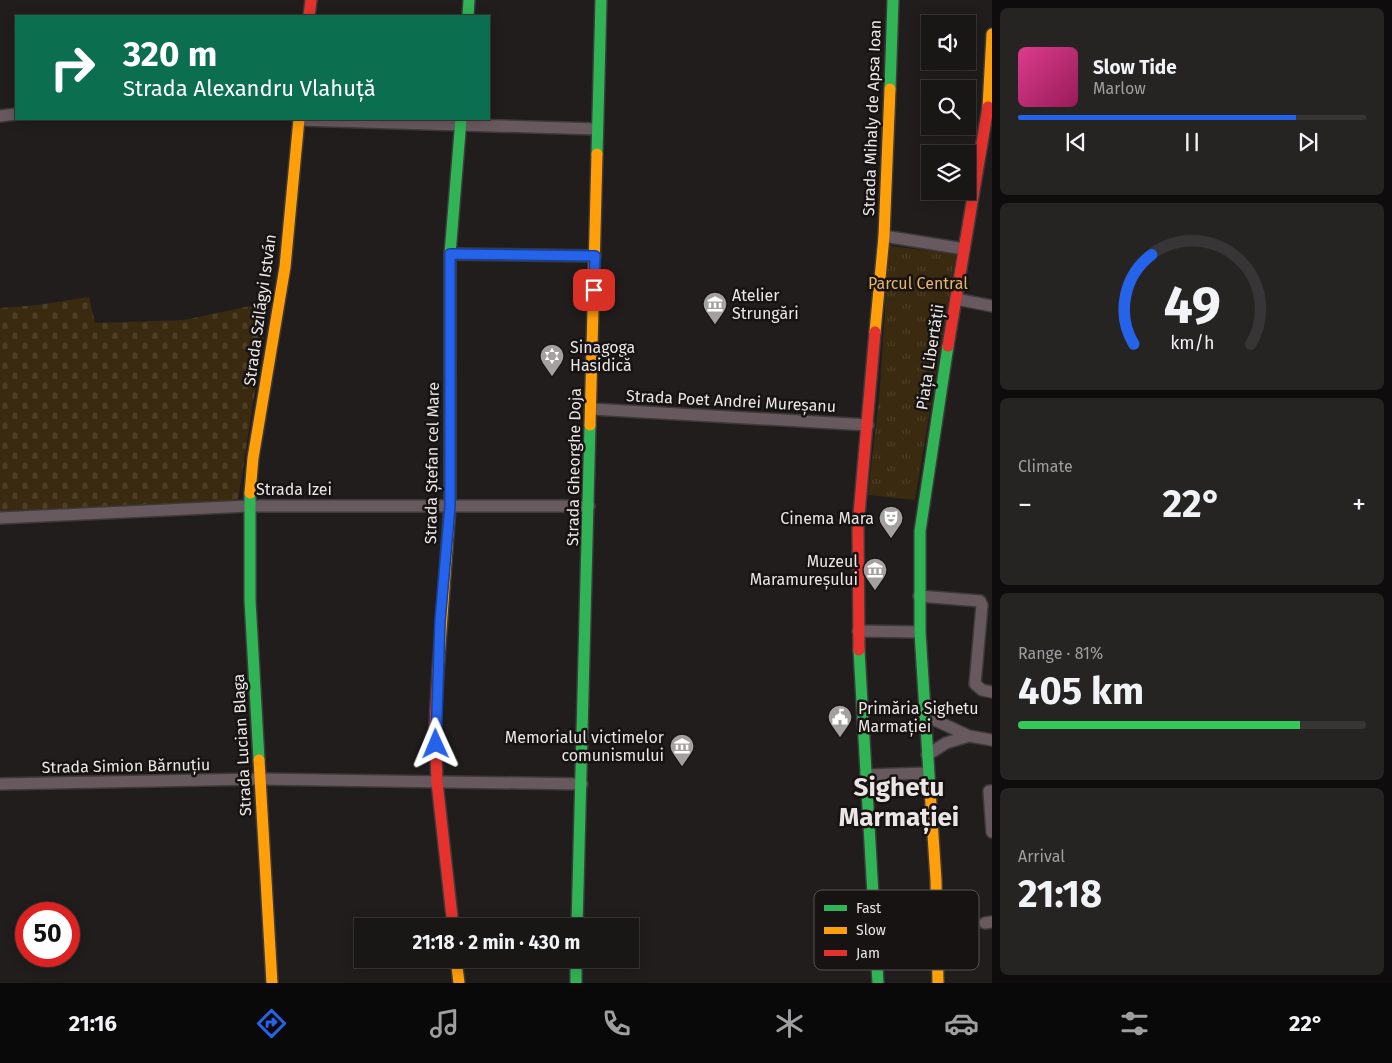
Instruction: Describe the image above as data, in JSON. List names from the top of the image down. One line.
{"streets":{"main road":["Strada Mihaly de Apsa Ioan","Strada Szilágyi István","Piața Libertății","Strada Ștefan cel Mare","Strada Gheorghe Doja","Strada Lucian Blaga"],"street":["Strada Poet Andrei Mureșanu","Strada Izei","Strada Simion Bărnuțiu"]},"crossings":[["Strada Szilágyi István","Strada Izei"],["Strada Szilágyi István","Strada Lucian Blaga"],["Strada Poet Andrei Mureșanu","Strada Gheorghe Doja"],["Strada Ștefan cel Mare","Strada Izei"],["Strada Ștefan cel Mare","Strada Simion Bărnuțiu"],["Strada Gheorghe Doja","Strada Izei"],["Strada Gheorghe Doja","Strada Simion Bărnuțiu"],["Strada Izei","Strada Lucian Blaga"],["Strada Lucian Blaga","Strada Simion Bărnuțiu"]],"districts":["Sighetu Marmației"],"parks":["Parcul Central"],"places":{"museum":["Atelier Strungări","Muzeul Maramureșului","Memorialul victimelor comunismului"],"synagogue":["Sinagoga Hasidică"],"theatre":["Cinema Mara"],"public building":["Primăria Sighetu Marmației"]},"legend":["Fast","Slow","Jam"],"page":{"turn":["320 m","Strada Alexandru Vlahuță"],"song":["Slow Tide","Marlow"],"tile":["Climate",["Range · 81%","405 km"],["Arrival","21:18"]],"heat":["−","22°","+"],"limit":"50","trip":"21:18 · 2 min · 430 m","tabs":["21:16","22°"],"gauge":["49","km/h"]}}
